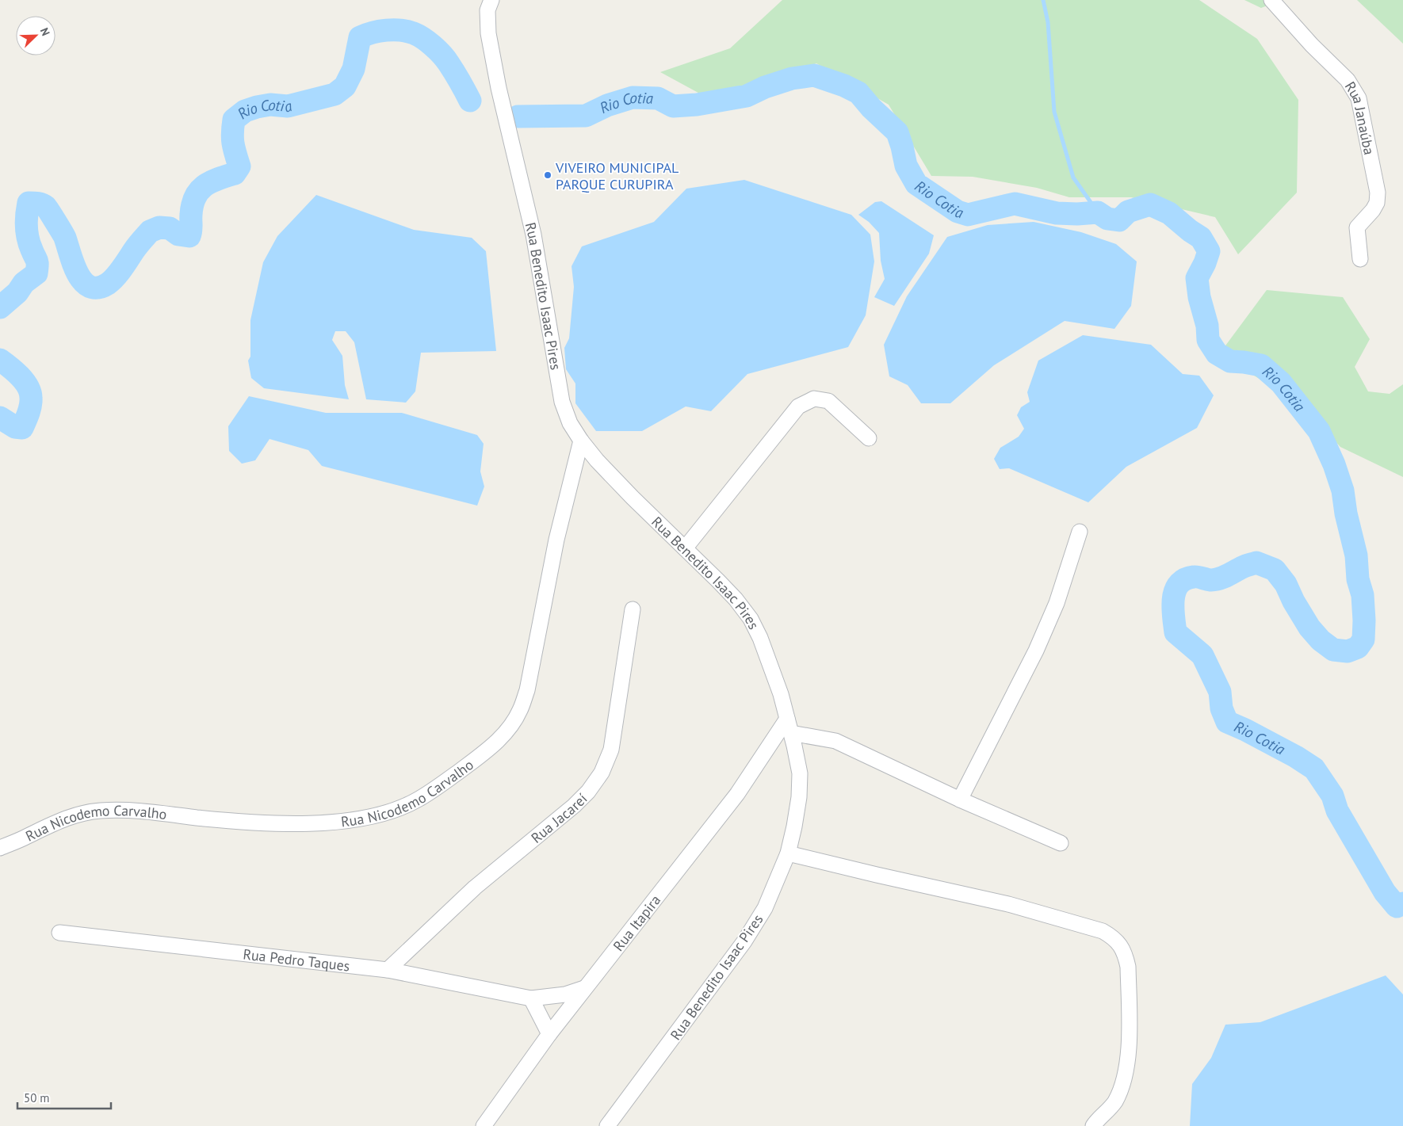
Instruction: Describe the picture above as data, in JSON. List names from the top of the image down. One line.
{"streets":{"street":["Rua Janaúba","Rua Benedito Isaac Pires","Rua Nicodemo Carvalho","Rua Jacareí","Rua Itapira","Rua Pedro Taques"]},"crossings":[["Rua Benedito Isaac Pires","Rua Nicodemo Carvalho"],["Rua Benedito Isaac Pires","Rua Itapira"],["Rua Jacareí","Rua Pedro Taques"],["Rua Itapira","Rua Pedro Taques"]],"water":["Rio Cotia"],"places":["VIVEIRO MUNICIPAL PARQUE CURUPIRA"],"scale_bar":"50 m","north":"top right"}
